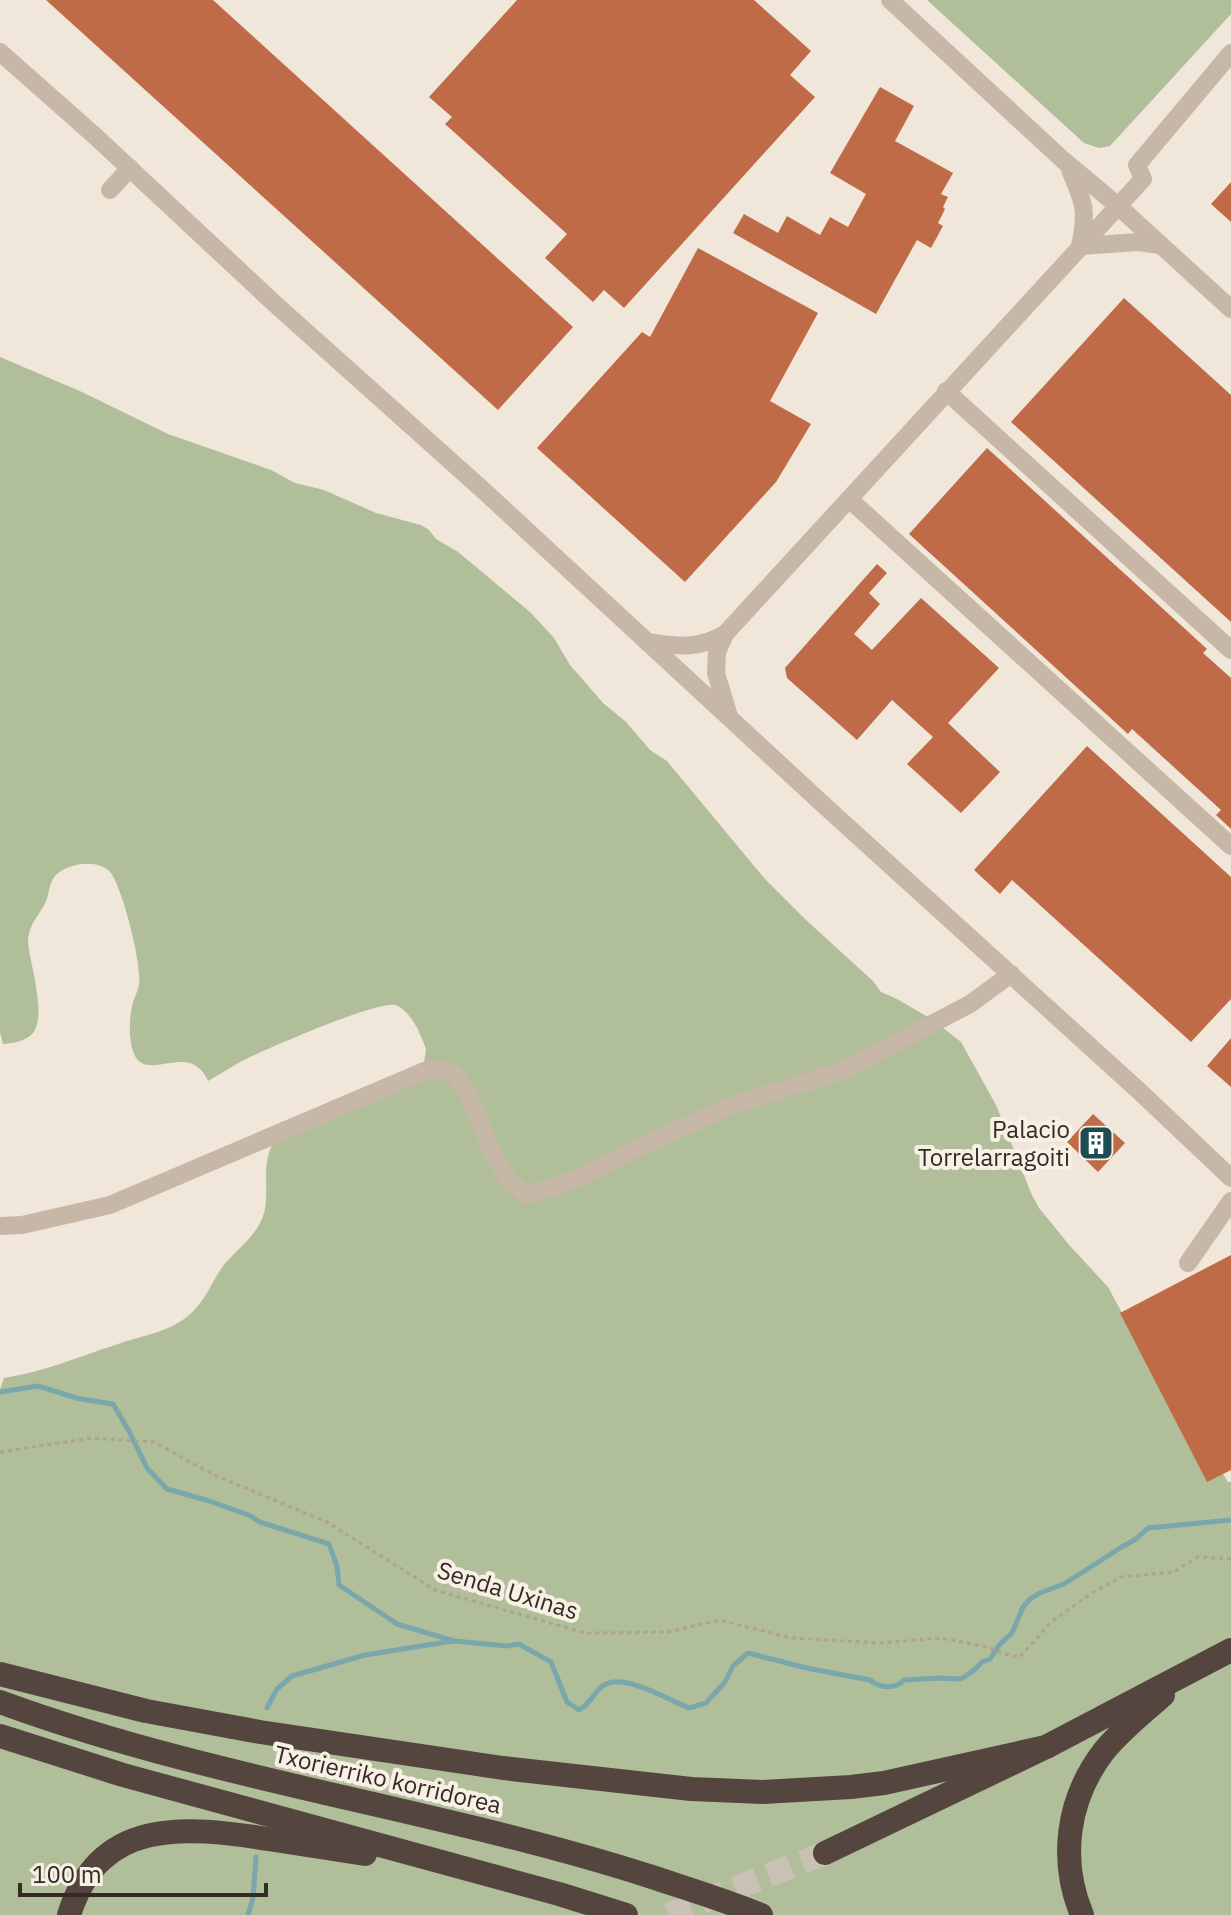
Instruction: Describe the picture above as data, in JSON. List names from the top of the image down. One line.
{"streets":{"highway":["Txorierriko korridorea"],"path":["Senda Uxinas"]},"places":{"building":["Palacio Torrelarragoiti"]},"scale_bar":"100 m"}
